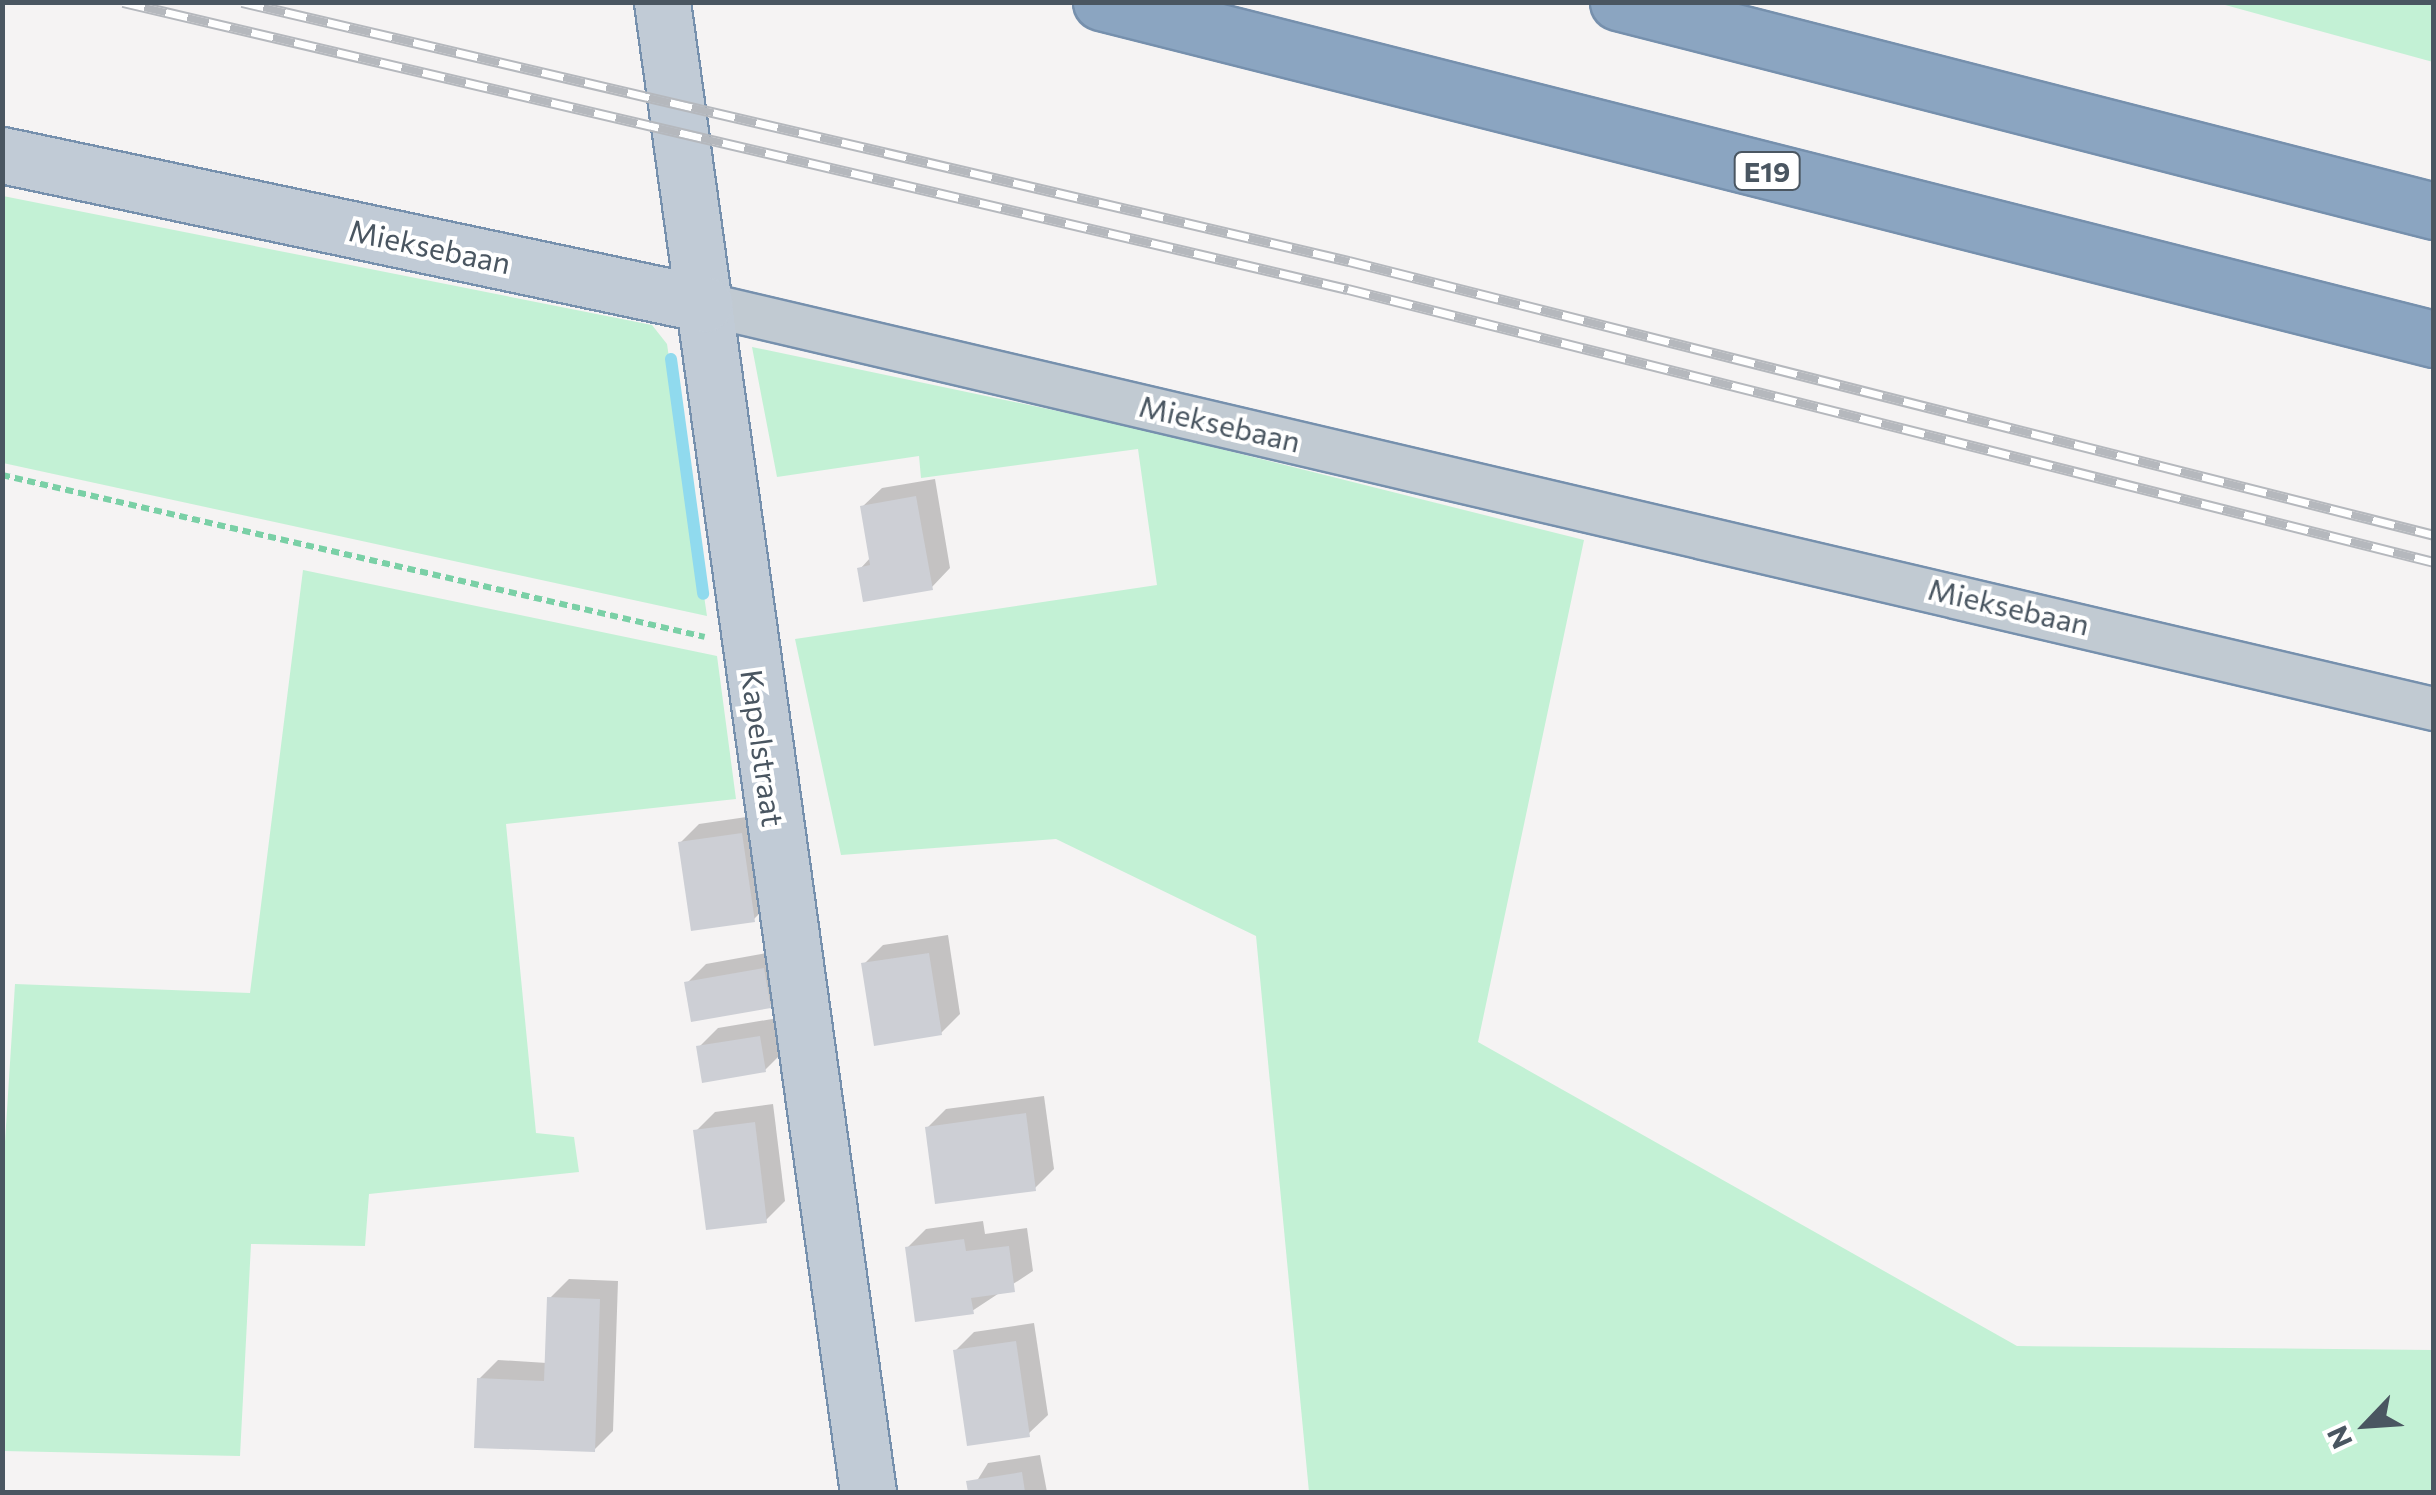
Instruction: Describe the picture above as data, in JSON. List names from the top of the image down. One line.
{"streets":{"highway":["E19"],"street":["Mieksebaan","Kapelstraat"]},"crossings":[["Mieksebaan","Kapelstraat"]],"north":"bottom left"}
